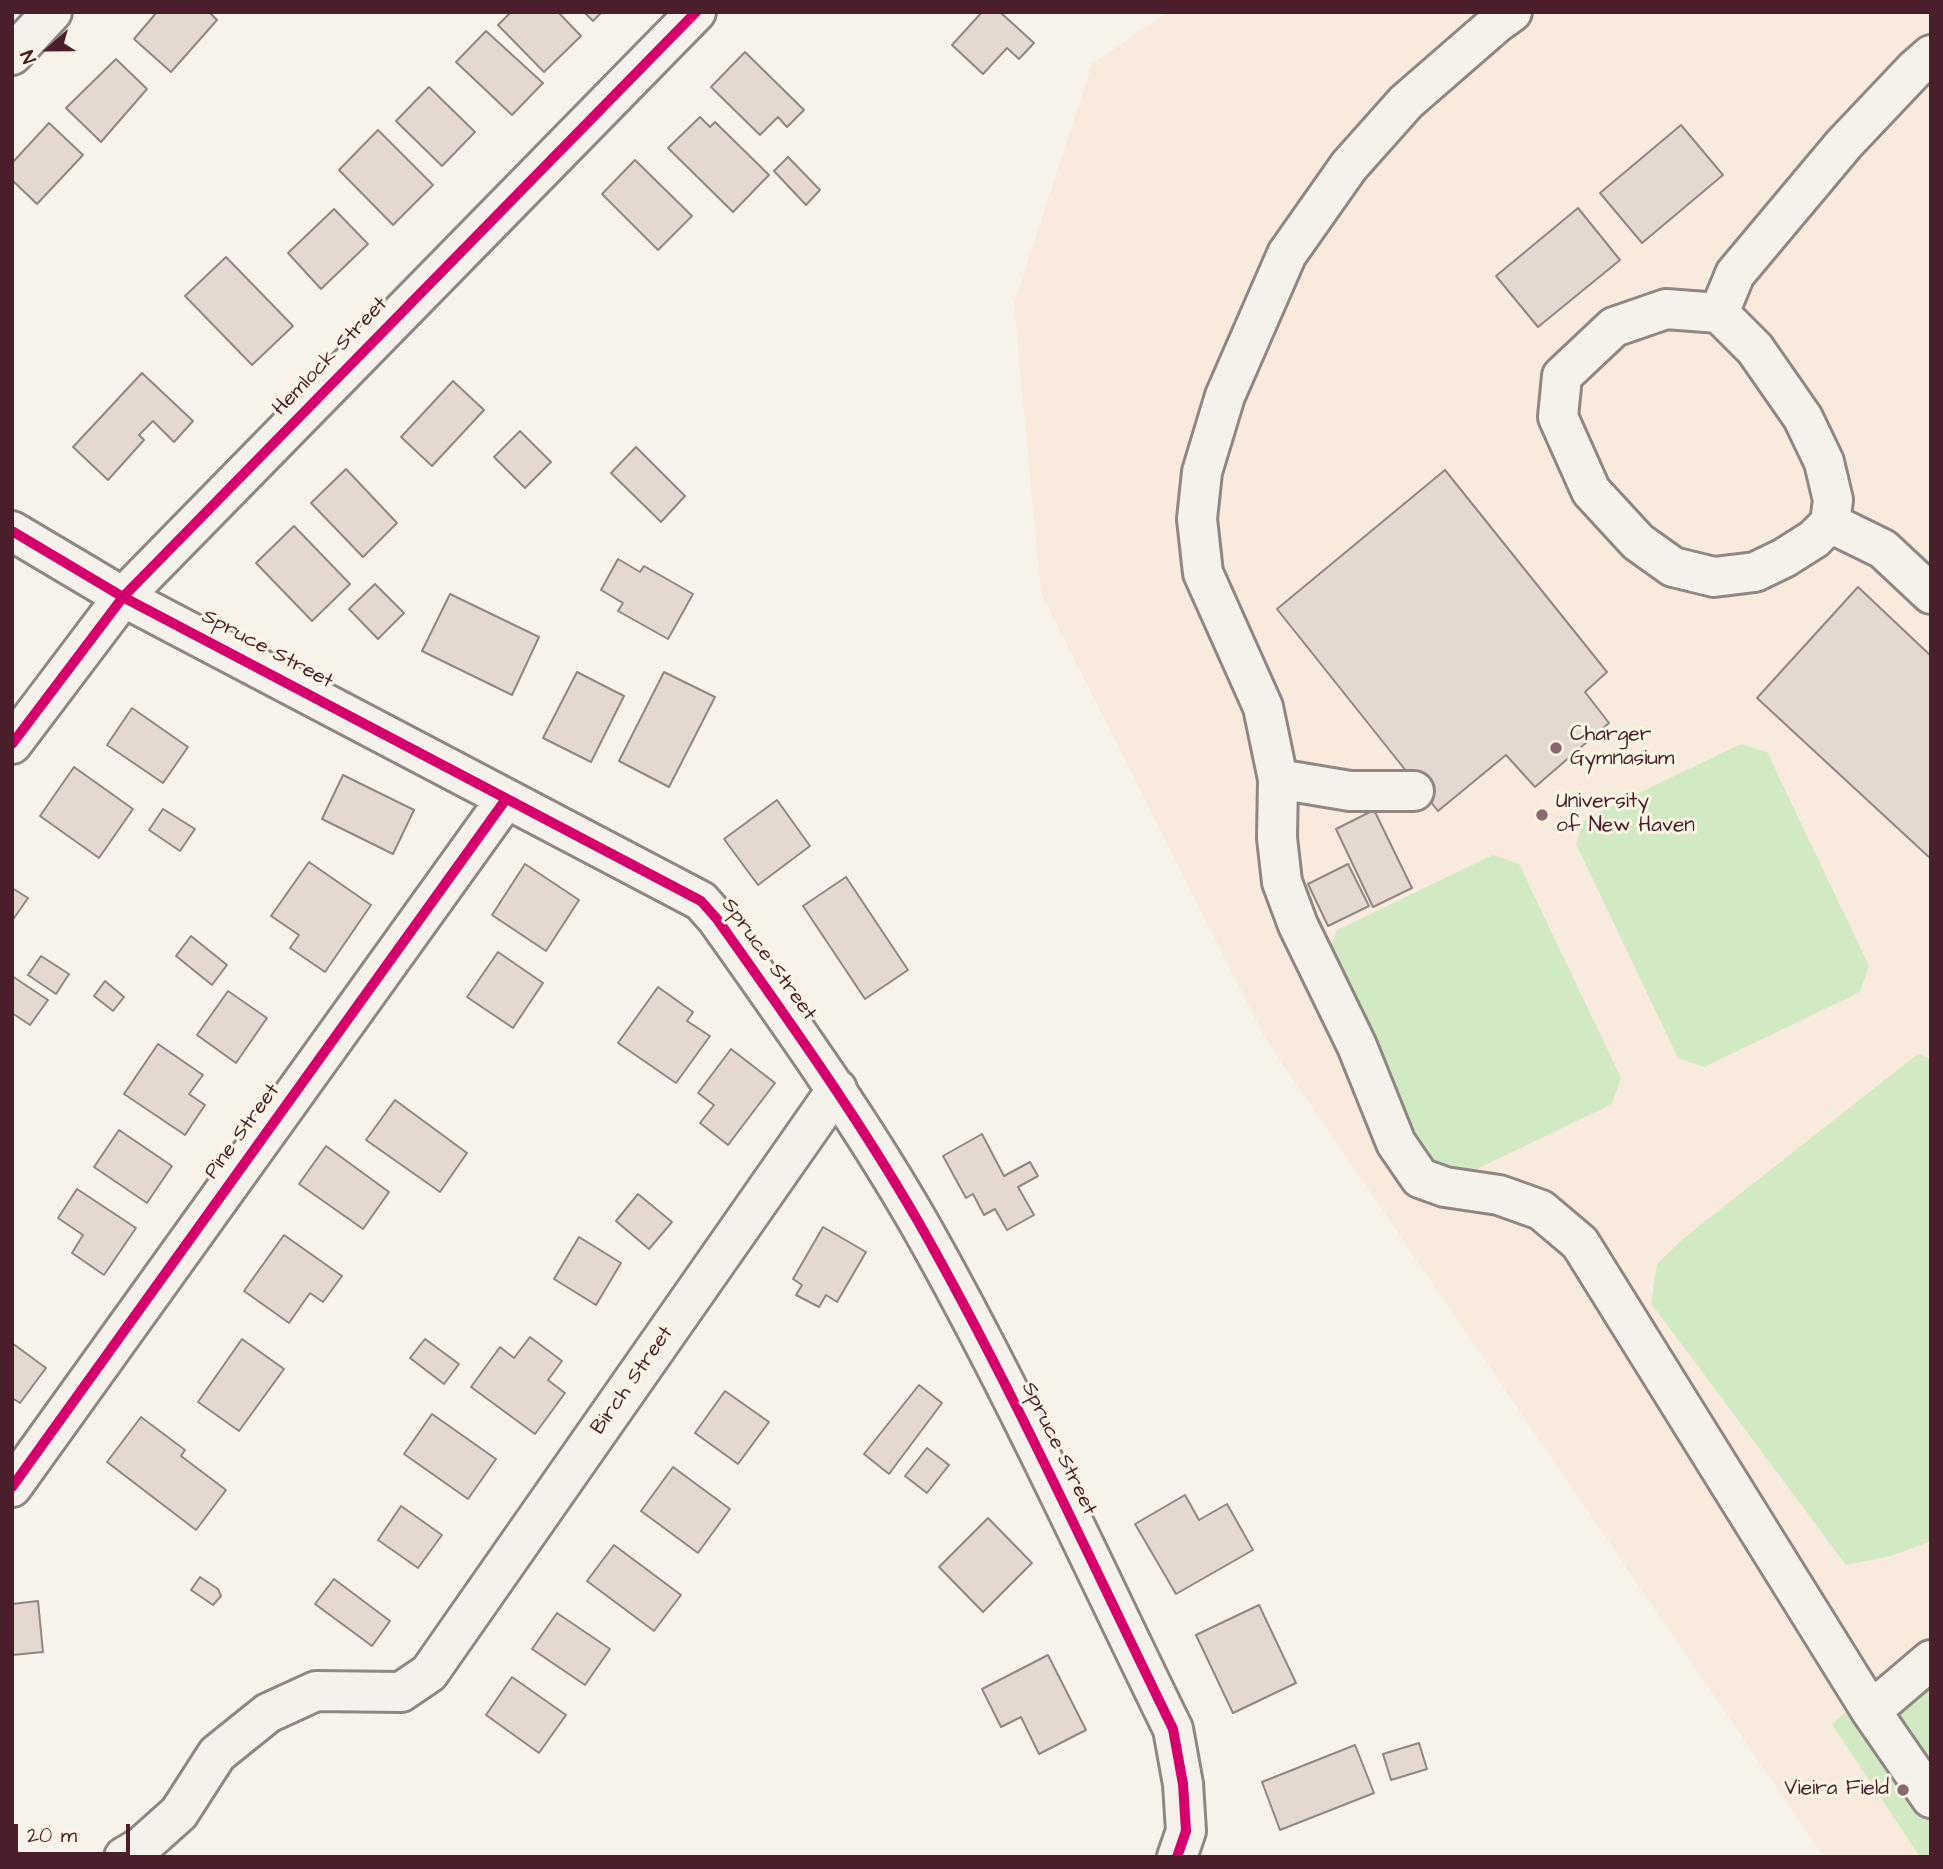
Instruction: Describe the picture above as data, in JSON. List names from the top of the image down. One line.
{"streets":{"street":["Hemlock Street","Spruce Street","Pine Street","Birch Street"]},"crossings":[["Hemlock Street","Spruce Street"],["Spruce Street","Pine Street"],["Spruce Street","Birch Street"]],"places":["Charger Gymnasium","University of New Haven","Vieira Field"],"scale_bar":"20 m","north":"left"}
